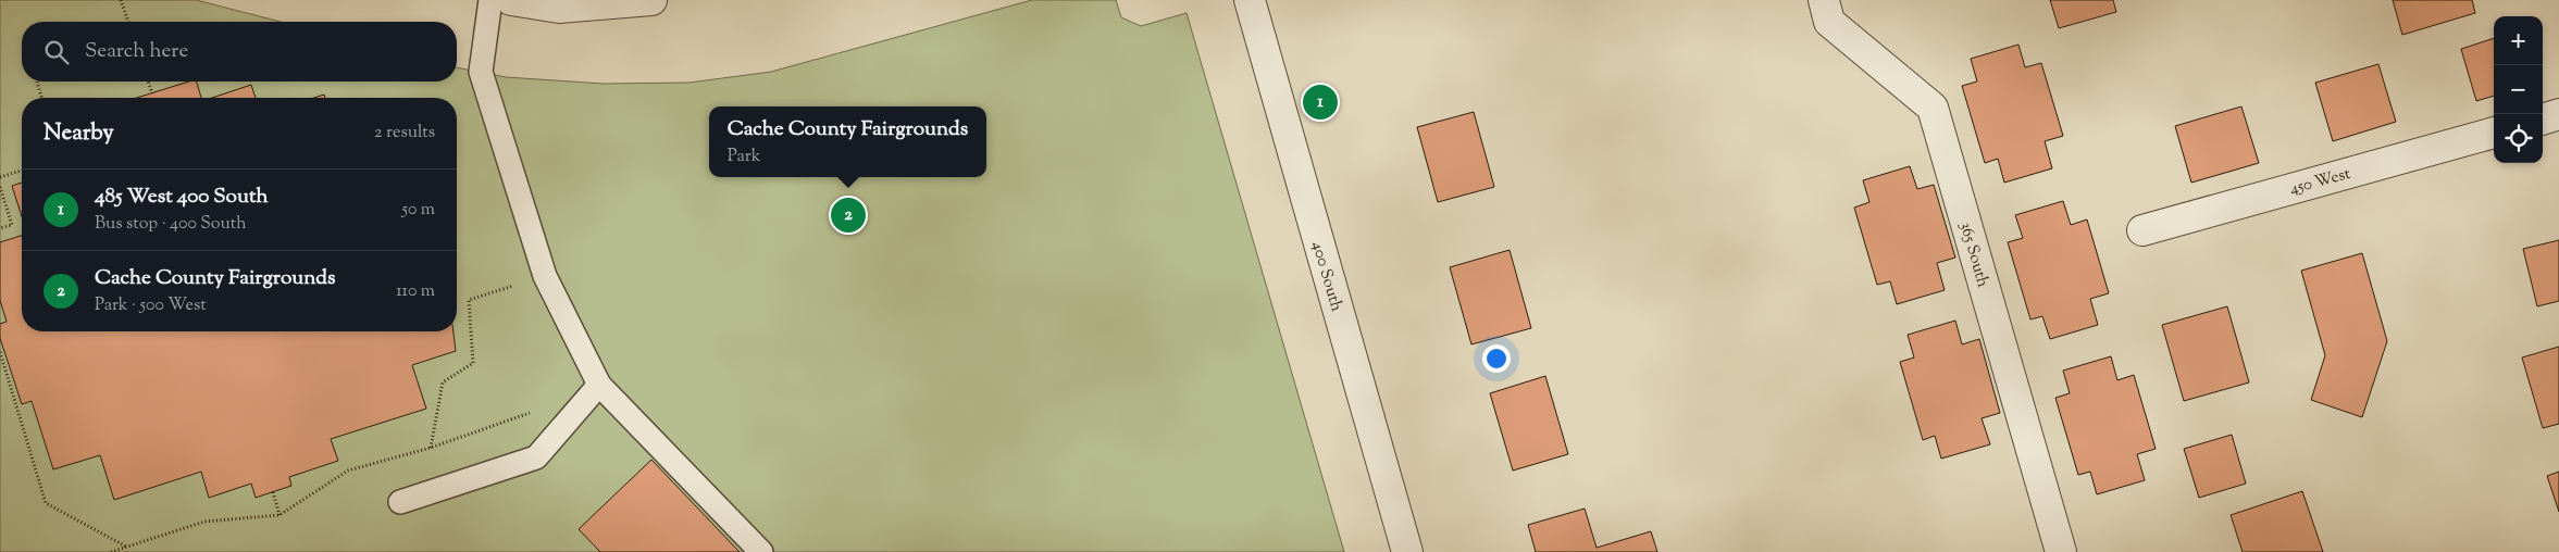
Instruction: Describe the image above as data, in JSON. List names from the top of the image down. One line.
{"streets":{"street":["450 West","365 South","400 South"]},"page":{"map_buttons":["+","−"],"search":"Search here","pins":["1","2"],"heading":["Nearby","2 results"],"popup":["Cache County Fairgrounds","Park"],"list":[{"mark":"1","name":"485 West 400 South","note":"Bus stop · 400 South","value":"50 m"},{"mark":"2","name":"Cache County Fairgrounds","note":"Park · 500 West","value":"110 m"}]}}
